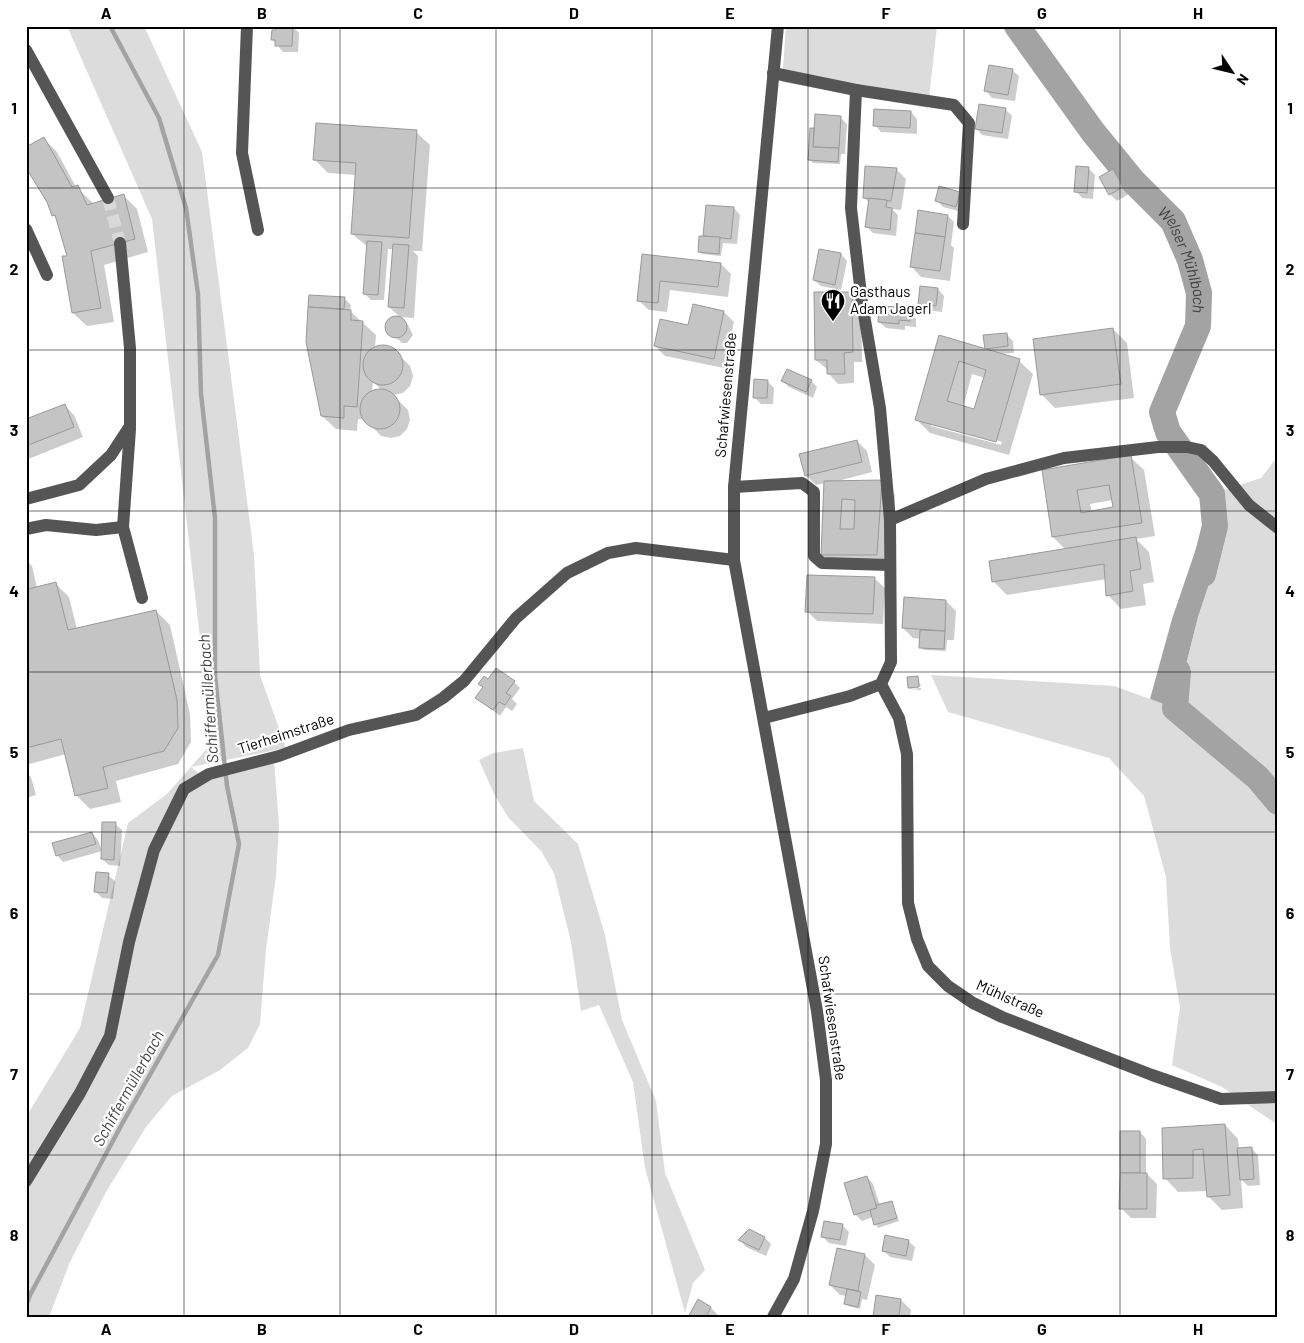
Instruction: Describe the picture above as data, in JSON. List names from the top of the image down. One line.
{"streets":{"street":["Schafwiesenstraße","Tierheimstraße","Mühlstraße"]},"crossings":[["Schafwiesenstraße","Tierheimstraße"]],"water":["Welser Mühlbach","Schiffermüllerbach"],"places":{"restaurant":["Gasthaus Adam Jagerl"]},"north":"bottom right","grid":{"columns":["A","B","C","D","E","F","G","H"],"rows":["1","2","3","4","5","6","7","8"]}}
